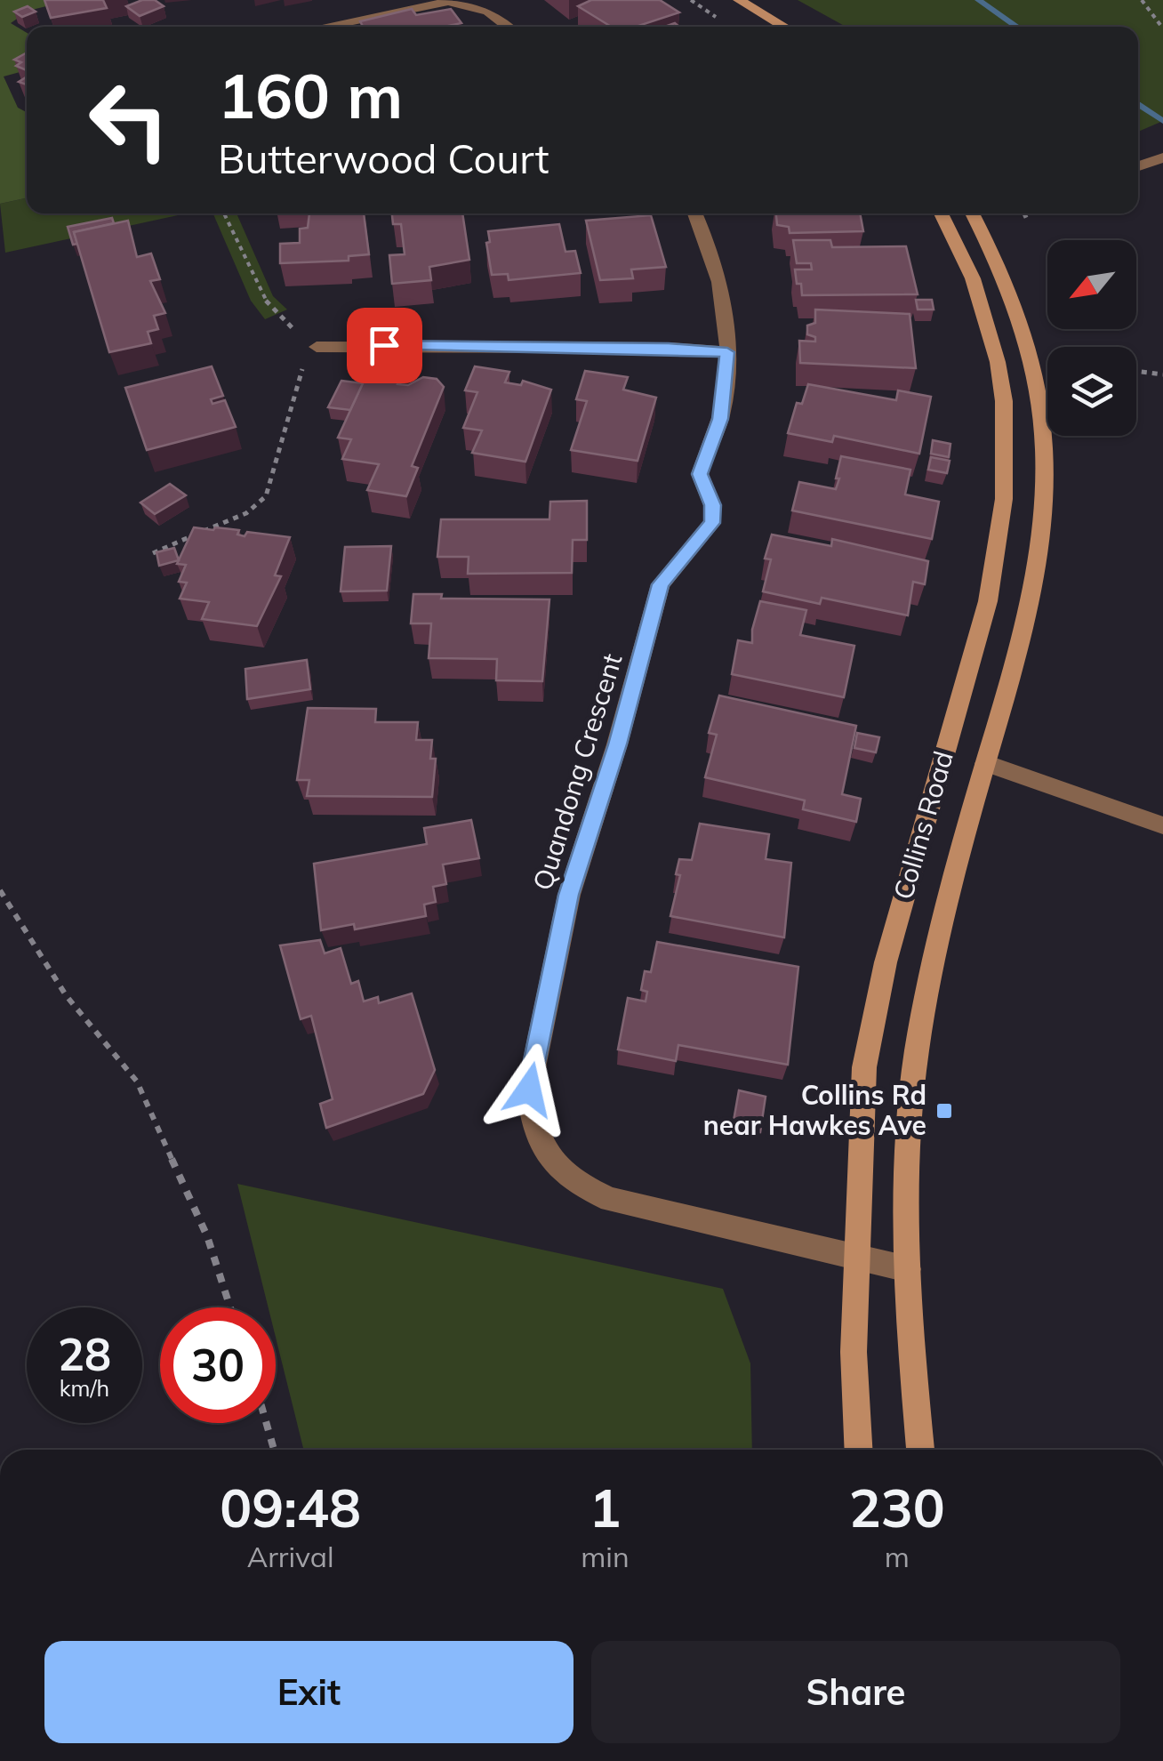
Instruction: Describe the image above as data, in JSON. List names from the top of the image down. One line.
{"streets":{"main road":["Collins Road"],"street":["Quandong Crescent"]},"crossings":[["Quandong Crescent","Collins Road"]],"places":{"transit":["Collins Rd near Hawkes Ave"]},"north":"bottom left","page":{"turn":["160 m","Butterwood Court"],"speed":"28 km/h","limit":"30","eta":["09:48","Arrival","1","min","230","m"],"buttons":["Exit","Share"]}}
